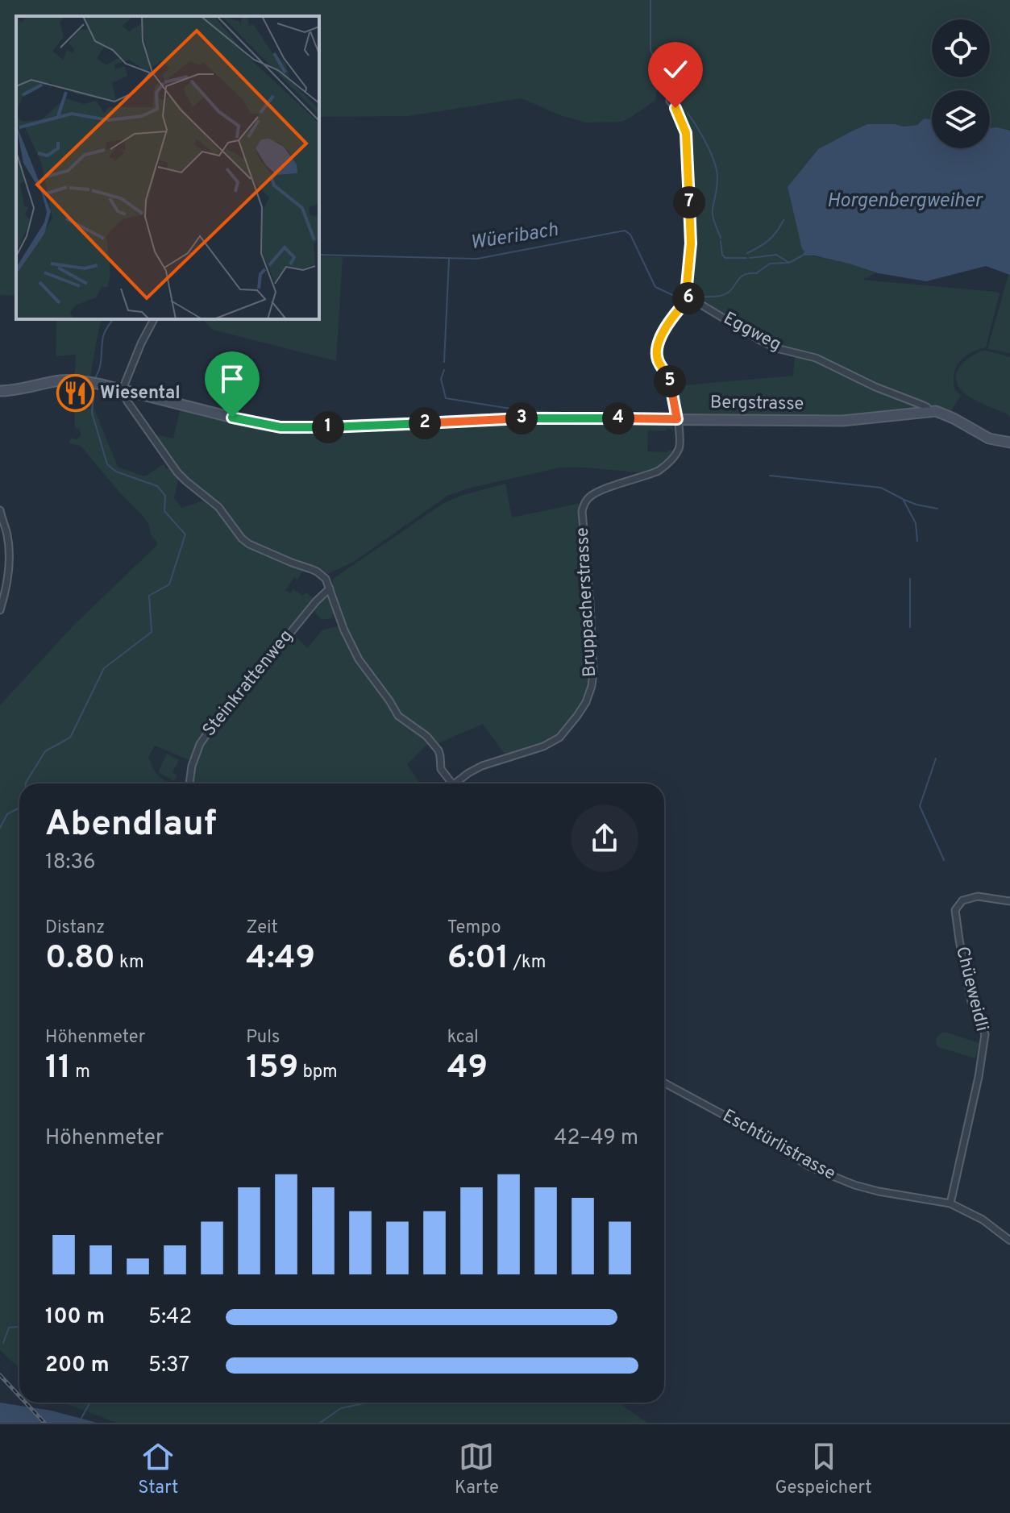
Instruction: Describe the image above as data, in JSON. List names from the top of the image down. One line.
{"streets":{"street":["Eggweg","Bergstrasse","Bruppacherstrasse","Steinkrattenweg","Chüeweidli","Eschtürlistrasse"]},"crossings":[["Eggweg","Bergstrasse"],["Eggweg","Bruppacherstrasse"],["Bergstrasse","Bruppacherstrasse"],["Chüeweidli","Eschtürlistrasse"]],"water":["Horgenbergweiher","Wüeribach"],"places":{"restaurant":["Wiesental"]},"page":{"pins":["7","6","5","3","4","2","1"],"heading":["Abendlauf","18:36"],"stats":[["Distanz","0.80 km"],["Zeit","4:49"],["Tempo","6:01 /km"],["Höhenmeter","11 m"],["Puls","159 bpm"],["kcal","49"]],"chart":["Höhenmeter","42–49 m"],"list":[{"name":"100 m","note":"5:42"},{"name":"200 m","note":"5:37"}],"tabs":["Start","Karte","Gespeichert"]}}
